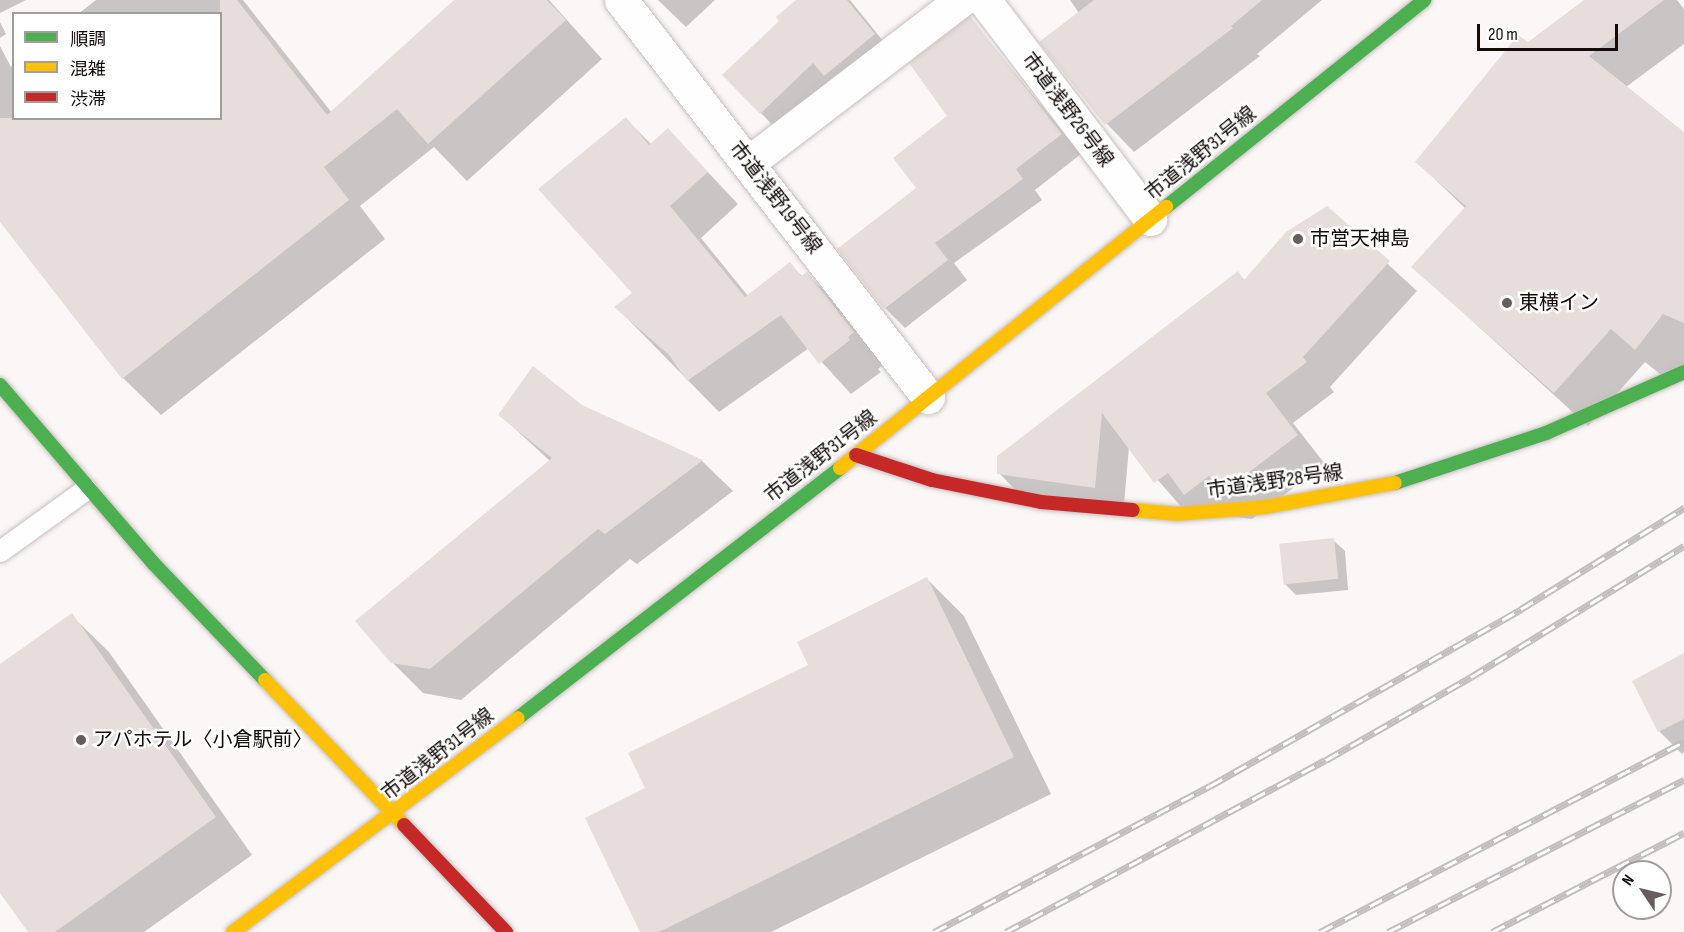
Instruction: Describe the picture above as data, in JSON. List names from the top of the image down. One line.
{"streets":{"street":["市道浅野26号線","市道浅野31号線","市道浅野19号線","市道浅野28号線"]},"crossings":[["市道浅野26号線","市道浅野31号線"],["市道浅野31号線","市道浅野19号線"],["市道浅野31号線","市道浅野28号線"]],"places":["市営天神島","東横イン","アパホテル〈小倉駅前〉"],"legend":["順調","混雑","渋滞"],"scale_bar":"20 m","north":"top left"}
